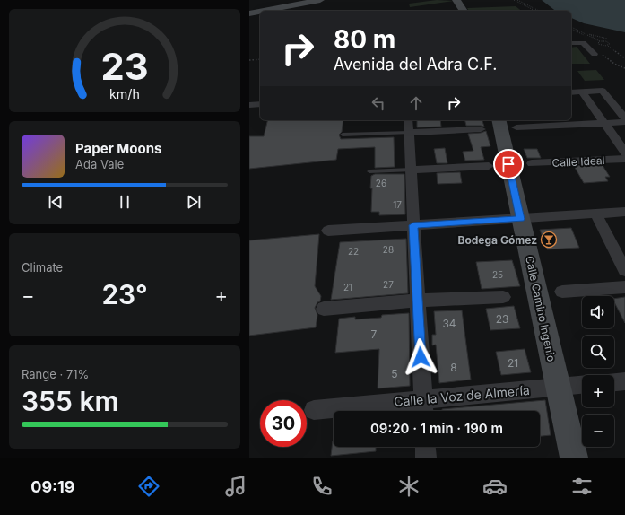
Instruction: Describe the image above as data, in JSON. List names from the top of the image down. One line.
{"streets":{"street":["Calle Ideal","Calle Camino Ingenio","Calle la Voz de Almería"]},"crossings":[["Calle Camino Ingenio","Calle la Voz de Almería"]],"places":{"bar":["Bodega Gómez"]},"house_numbers":["26","17","28","22","25","27","21","23","34","7","21","8","5"],"page":{"turn":["80 m","Avenida del Adra C.F."],"song":["Paper Moons","Ada Vale"],"tile":["Climate",["Range · 71%","355 km"]],"heat":["−","23°","+"],"map_buttons":["+","−"],"limit":"30","trip":"09:20 · 1 min · 190 m","tabs":"09:19","gauge":["23","km/h"]}}
